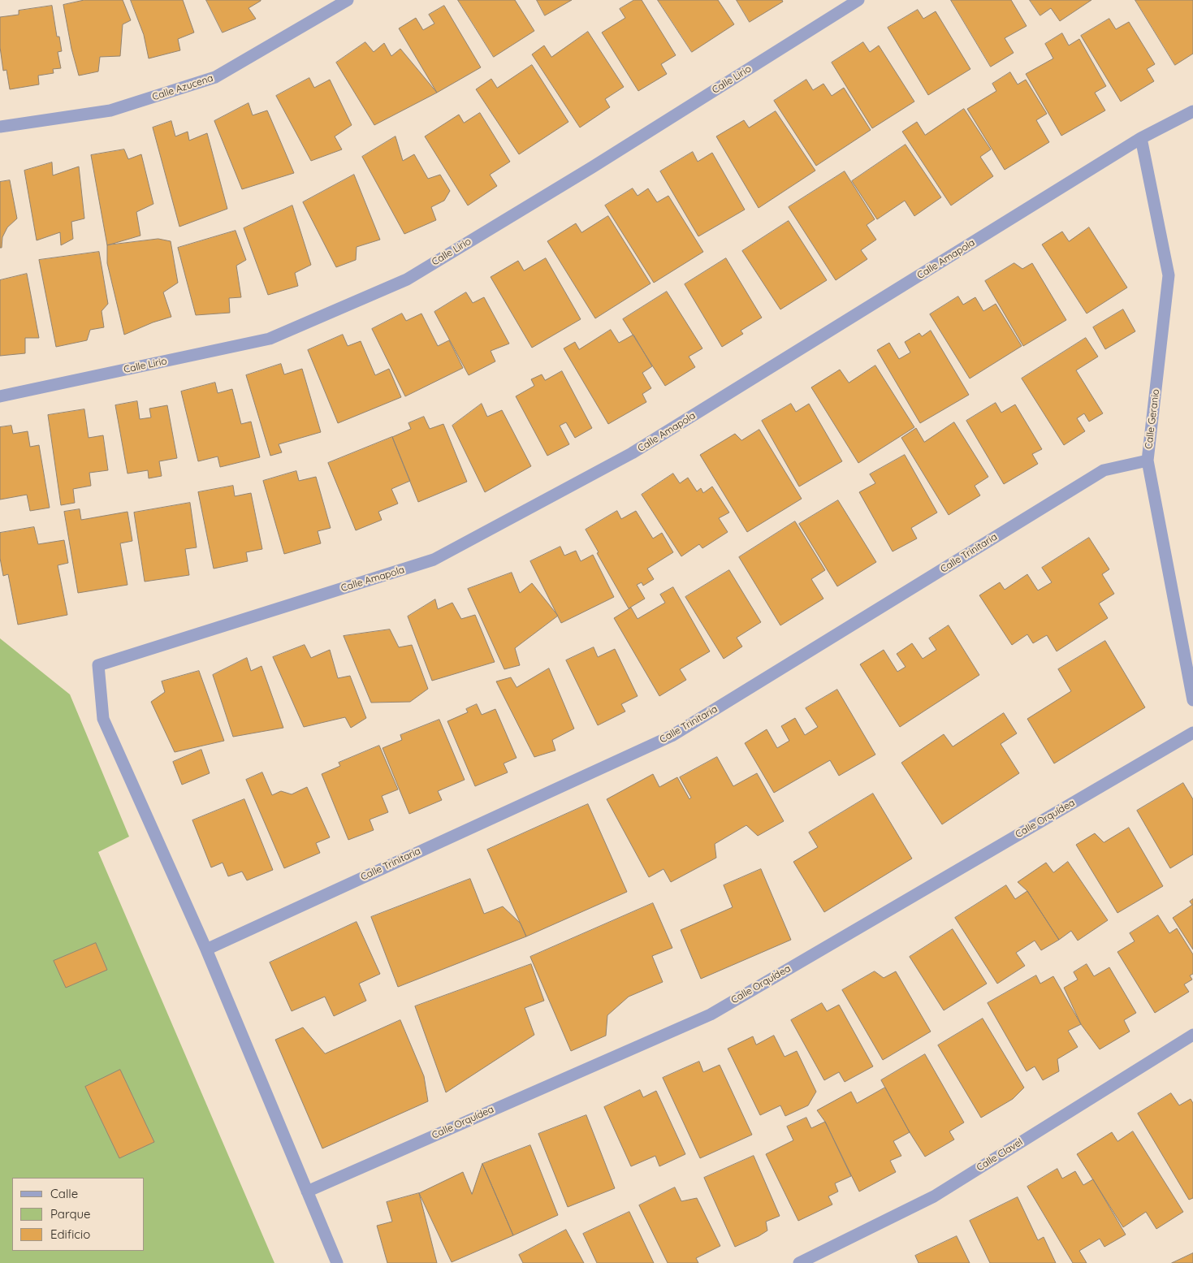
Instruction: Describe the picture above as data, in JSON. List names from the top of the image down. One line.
{"streets":{"street":["Calle Lirio","Calle Azucena","Calle Amapola","Calle Geranio","Calle Trinitaria","Calle Orquídea","Calle Clavel"]},"crossings":[["Calle Amapola","Calle Geranio"],["Calle Amapola","Calle Trinitaria"],["Calle Geranio","Calle Trinitaria"]],"legend":["Calle","Parque","Edificio"]}
